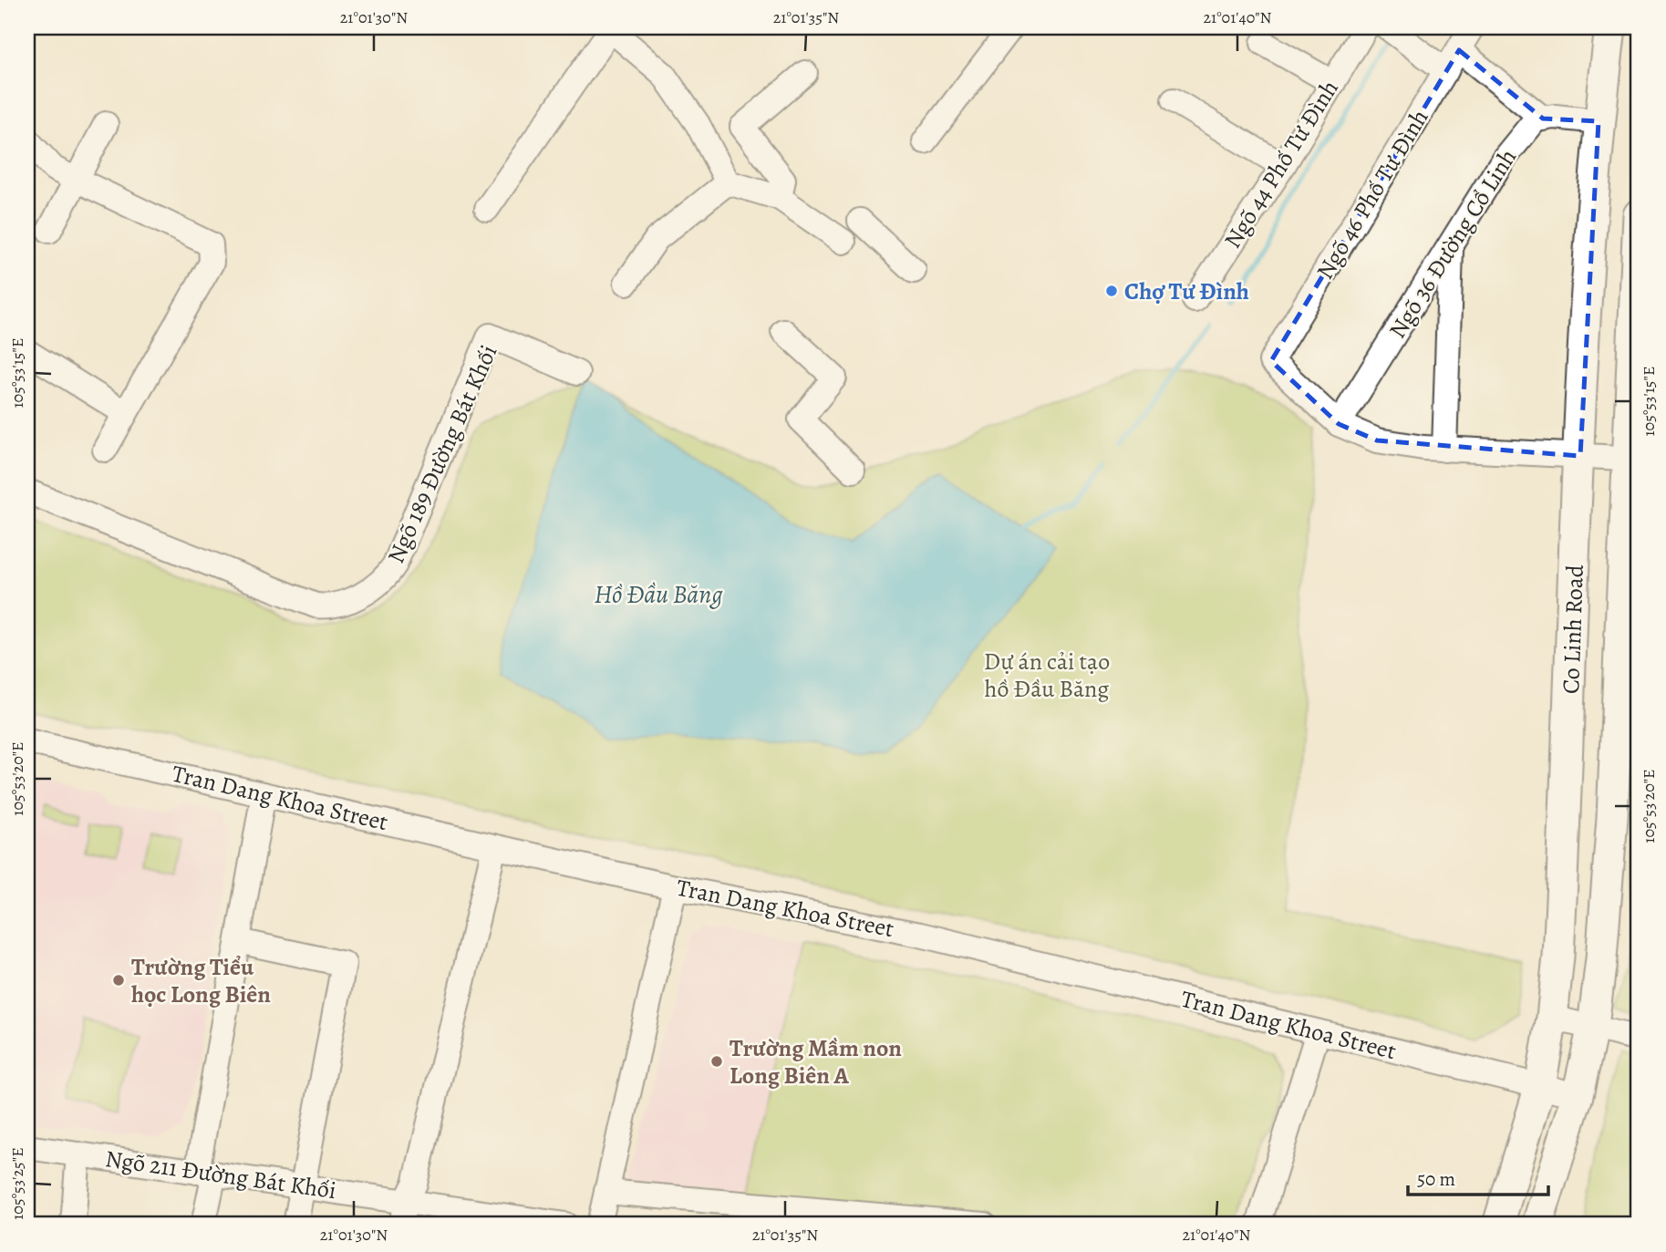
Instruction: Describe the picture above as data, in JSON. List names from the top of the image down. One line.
{"streets":{"main road":["Co Linh Road"],"street":["Ngõ 44 Phố Tư Đình","Ngõ 46 Phố Tư Đình","Ngõ 36 Đường Cổ Linh","Ngõ 189 Đường Bát Khối","Tran Dang Khoa Street","Ngõ 211 Đường Bát Khối"]},"crossings":[["Ngõ 46 Phố Tư Đình","Ngõ 36 Đường Cổ Linh"],["Co Linh Road","Tran Dang Khoa Street"]],"water":["Hồ Đầu Băng"],"parks":["Dự án cải tạo hồ Đầu Băng"],"places":["Chợ Tư Đình","Trường Tiểu học Long Biên","Trường Mầm non Long Biên A"],"scale_bar":"50 m","coordinates":["21°01'30\"N","21°01'35\"N","21°01'40\"N","105°53'15\"E","105°53'20\"E","105°53'25\"E"]}
